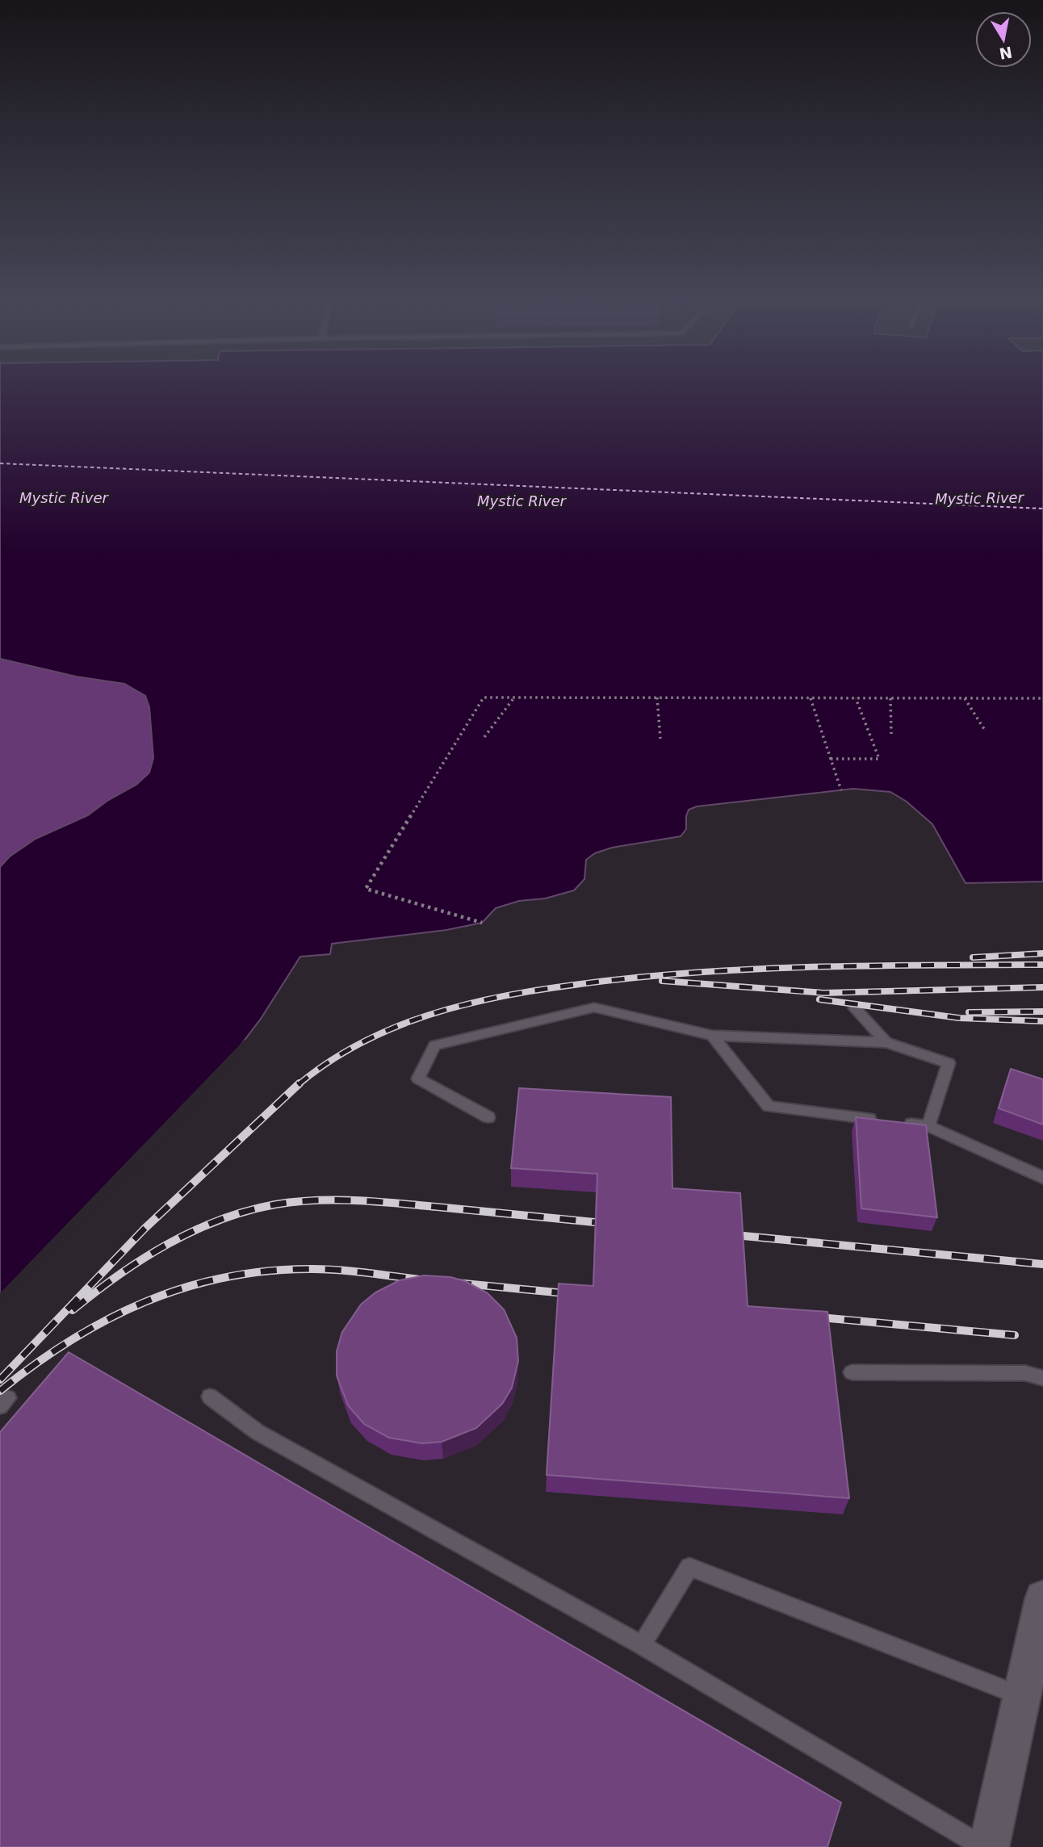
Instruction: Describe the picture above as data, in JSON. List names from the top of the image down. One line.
{"water":["Mystic River"],"north":"bottom"}
